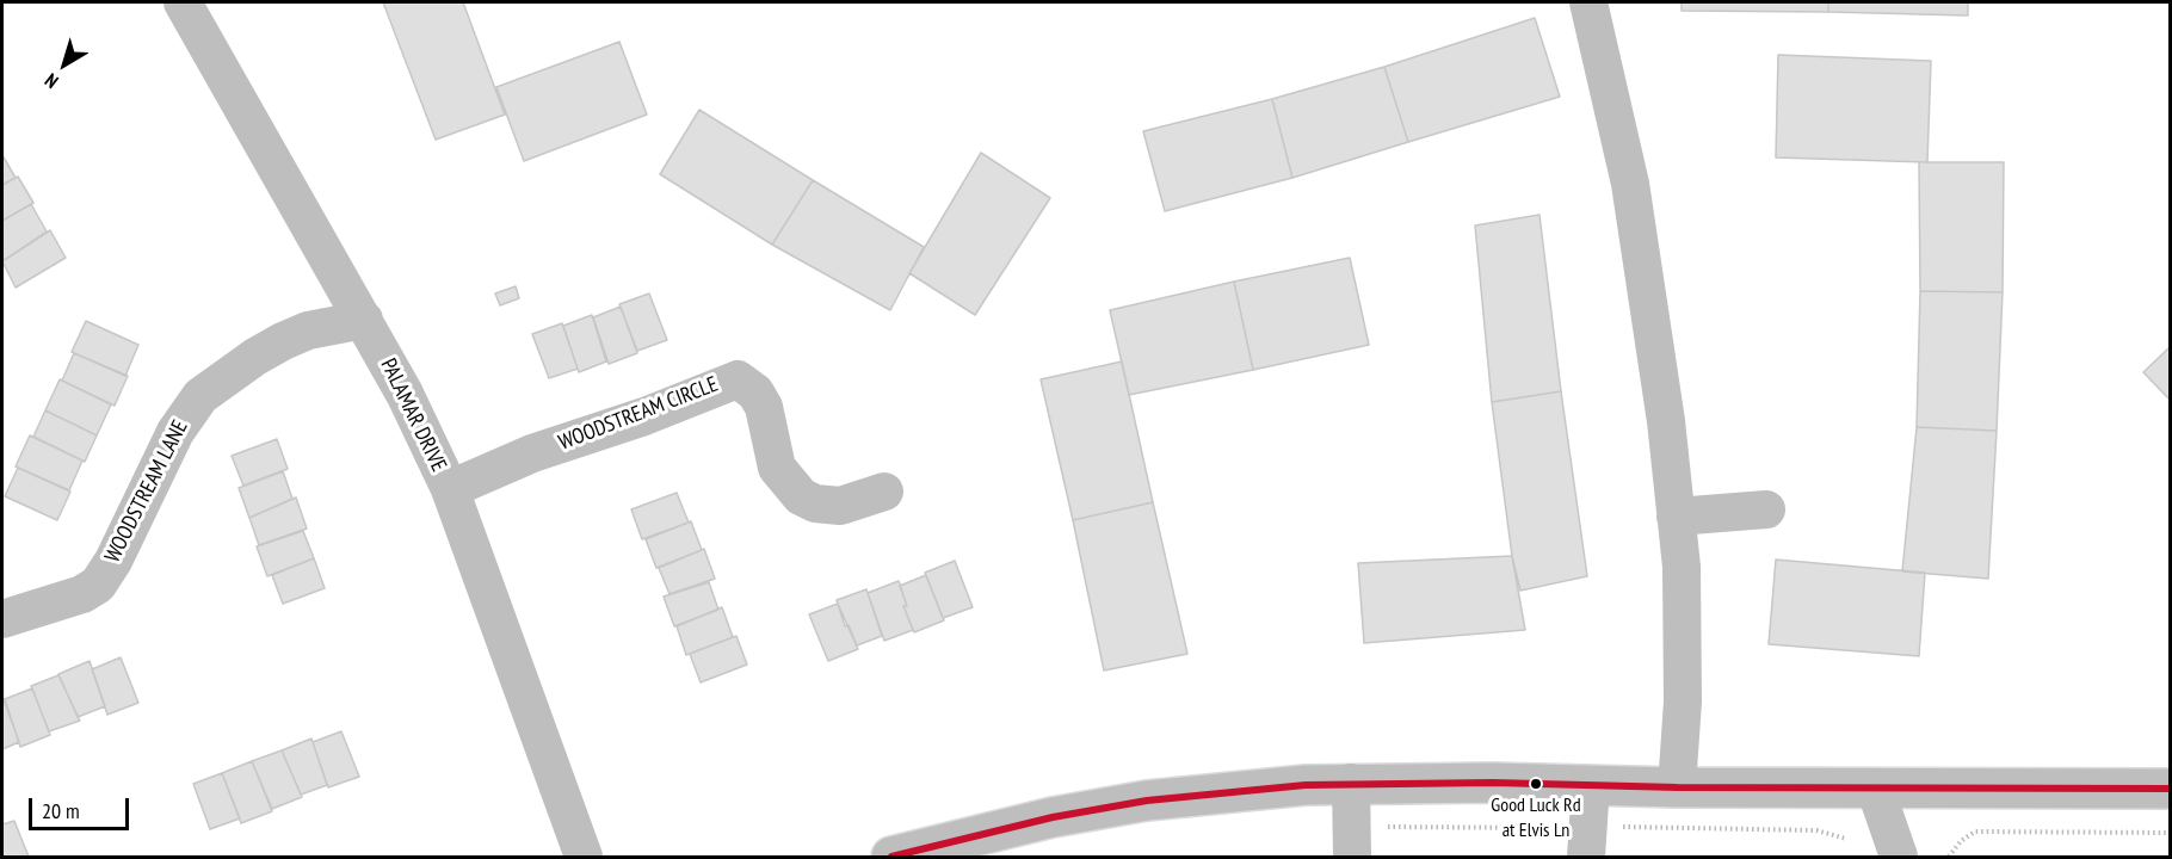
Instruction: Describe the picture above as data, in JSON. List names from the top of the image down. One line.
{"streets":{"street":["WOODSTREAM CIRCLE","PALAMAR DRIVE","WOODSTREAM LANE"]},"crossings":[["WOODSTREAM CIRCLE","PALAMAR DRIVE"],["PALAMAR DRIVE","WOODSTREAM LANE"]],"places":["Good Luck Rd at Elvis Ln"],"scale_bar":"20 m","north":"bottom left"}
